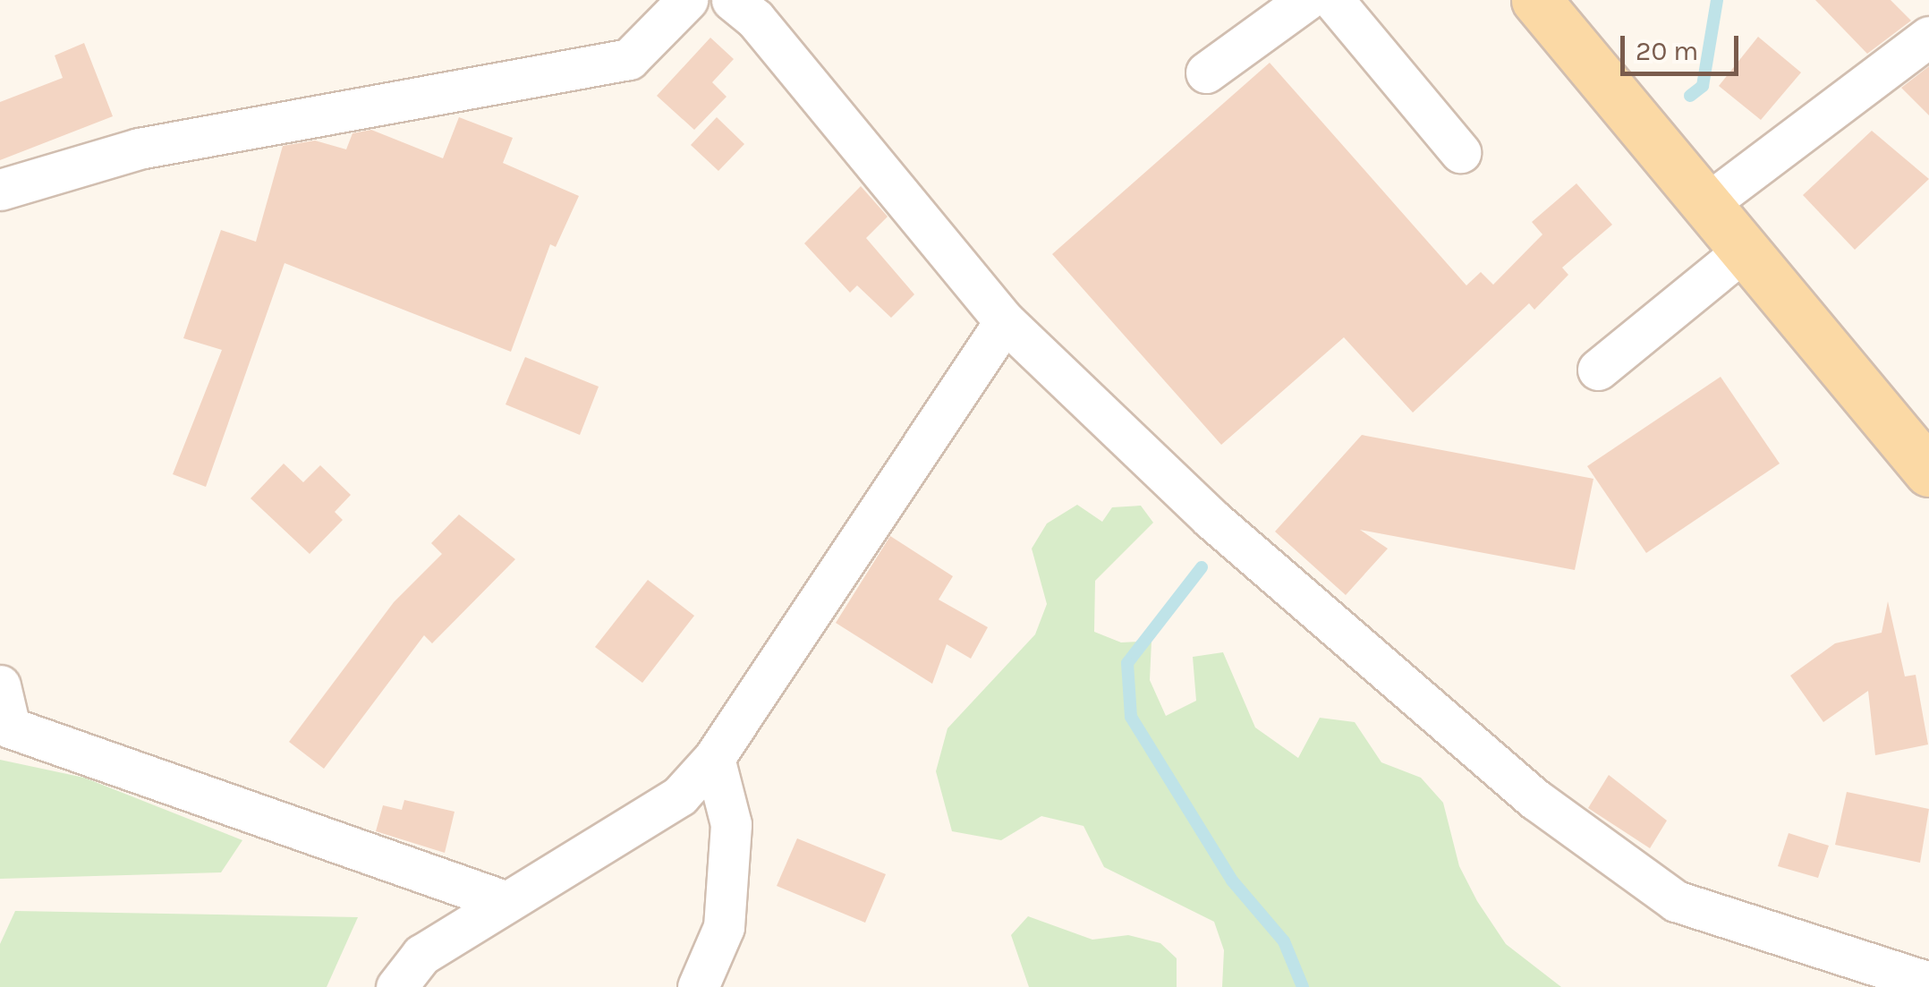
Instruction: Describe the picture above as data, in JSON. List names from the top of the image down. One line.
{"scale_bar":"20 m"}
